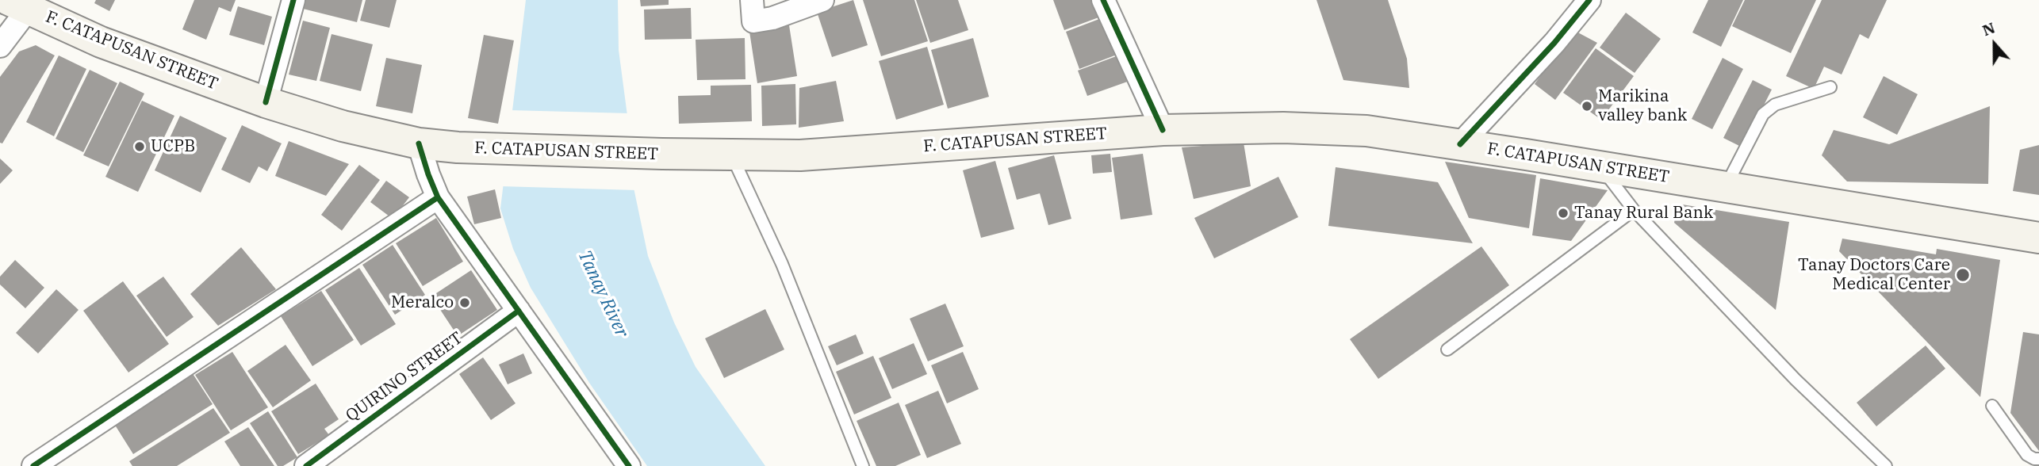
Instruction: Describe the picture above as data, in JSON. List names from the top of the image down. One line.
{"streets":{"main road":["F. CATAPUSAN STREET"],"street":["QUIRINO STREET"]},"water":["Tanay River"],"places":["Marikina valley bank","UCPB","Tanay Rural Bank","Tanay Doctors Care Medical Center","Meralco"],"north":"top"}
